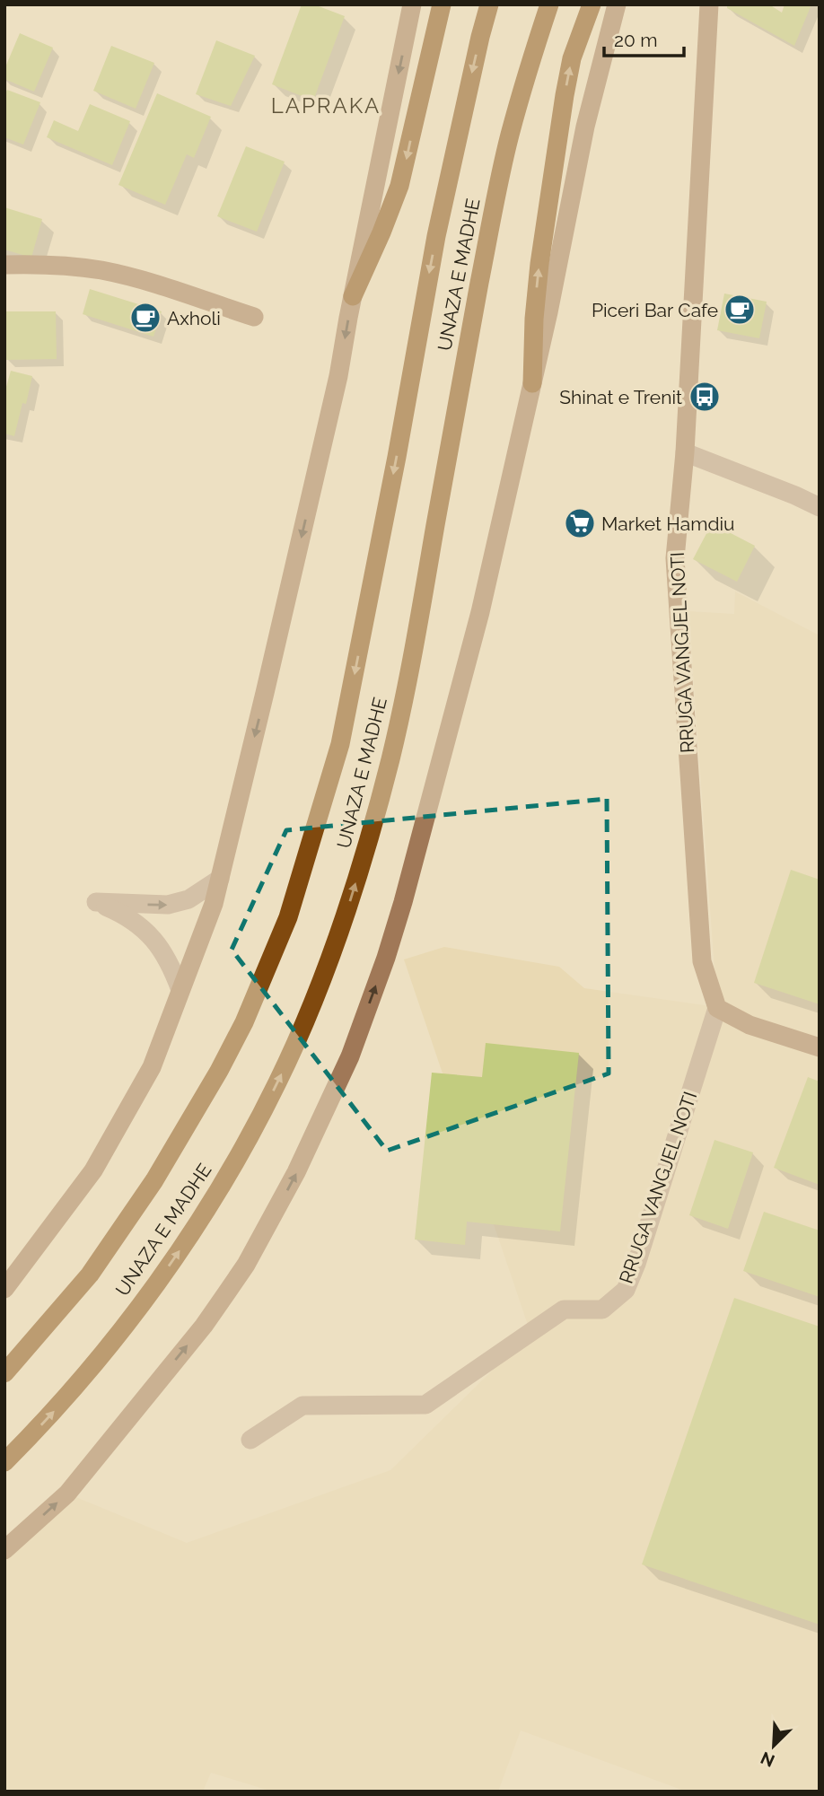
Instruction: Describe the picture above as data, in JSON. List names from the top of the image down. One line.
{"streets":{"highway":["UNAZA E MADHE"],"main road":["RRUGA VANGJEL NOTI"]},"districts":["LAPRAKA"],"places":{"cafe":["Piceri Bar Cafe","Axholi"],"bus stop":["Shinat e Trenit"],"supermarket":["Market Hamdiu"]},"scale_bar":"20 m","north":"bottom left"}
